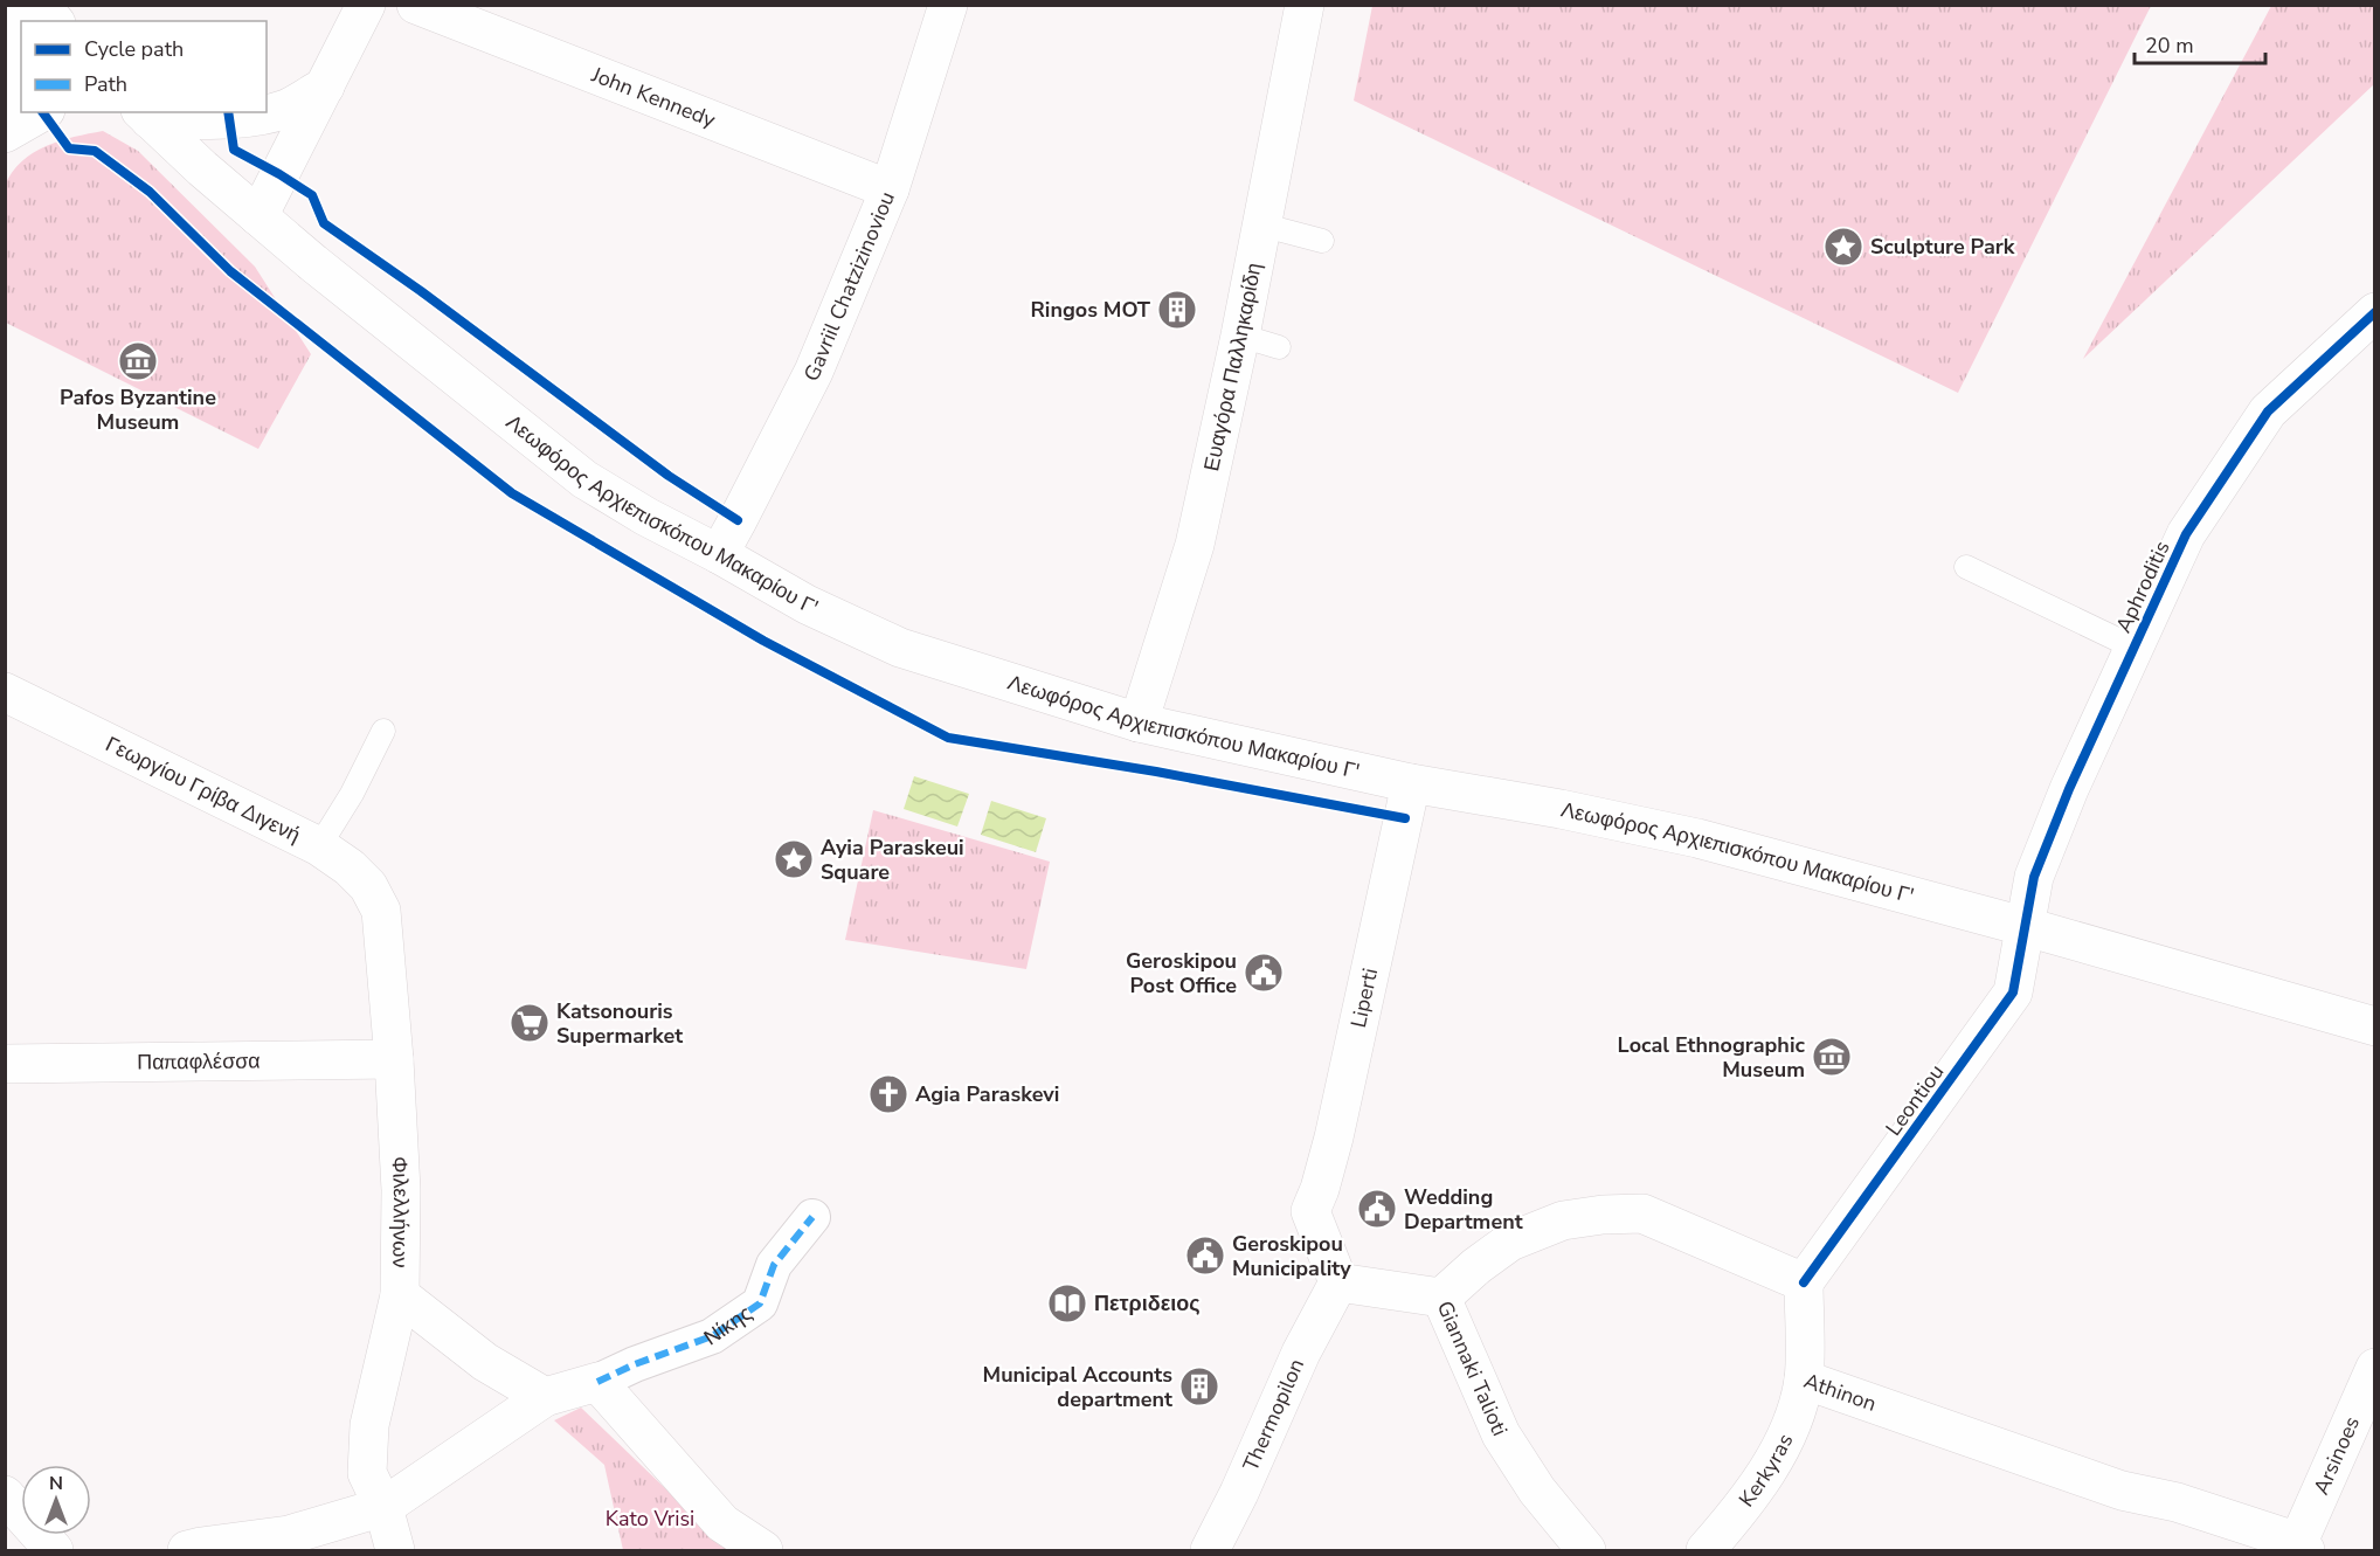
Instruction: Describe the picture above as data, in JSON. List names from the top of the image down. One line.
{"streets":{"street":["John Kennedy","Gavriil Chatzizinoviou","Ευαγόρα Παλληκαρίδη","Λεωφόρος Αρχιεπισκόπου Μακαρίου Γ'","Aphroditis","Γεωργίου Γρίβα Διγενή","Liperti","Παπαφλέσσα","Leontiou","Φιλελλήνων","Νίκης","Giannaki Talioti","Athinon","Thermopilon","Arsinoes","Kerkyras"]},"crossings":[["John Kennedy","Gavriil Chatzizinoviou"],["Gavriil Chatzizinoviou","Λεωφόρος Αρχιεπισκόπου Μακαρίου Γ'"],["Ευαγόρα Παλληκαρίδη","Λεωφόρος Αρχιεπισκόπου Μακαρίου Γ'"],["Λεωφόρος Αρχιεπισκόπου Μακαρίου Γ'","Aphroditis"],["Λεωφόρος Αρχιεπισκόπου Μακαρίου Γ'","Liperti"],["Λεωφόρος Αρχιεπισκόπου Μακαρίου Γ'","Leontiou"],["Aphroditis","Leontiou"],["Γεωργίου Γρίβα Διγενή","Φιλελλήνων"],["Liperti","Giannaki Talioti"],["Liperti","Thermopilon"],["Παπαφλέσσα","Φιλελλήνων"],["Leontiou","Athinon"],["Giannaki Talioti","Thermopilon"],["Athinon","Arsinoes"],["Athinon","Kerkyras"]],"parks":["Kato Vrisi"],"places":{"place":["Sculpture Park","Ayia Paraskeui Square"],"building":["Ringos MOT","Municipal Accounts department"],"museum":["Pafos Byzantine Museum","Local Ethnographic Museum"],"public building":["Geroskipou Post Office","Wedding Department","Geroskipou Municipality"],"supermarket":["Katsonouris Supermarket"],"church":["Agia Paraskevi"],"library":["Πετριδειος"]},"legend":["Cycle path","Path"],"scale_bar":"20 m","north":"top"}
